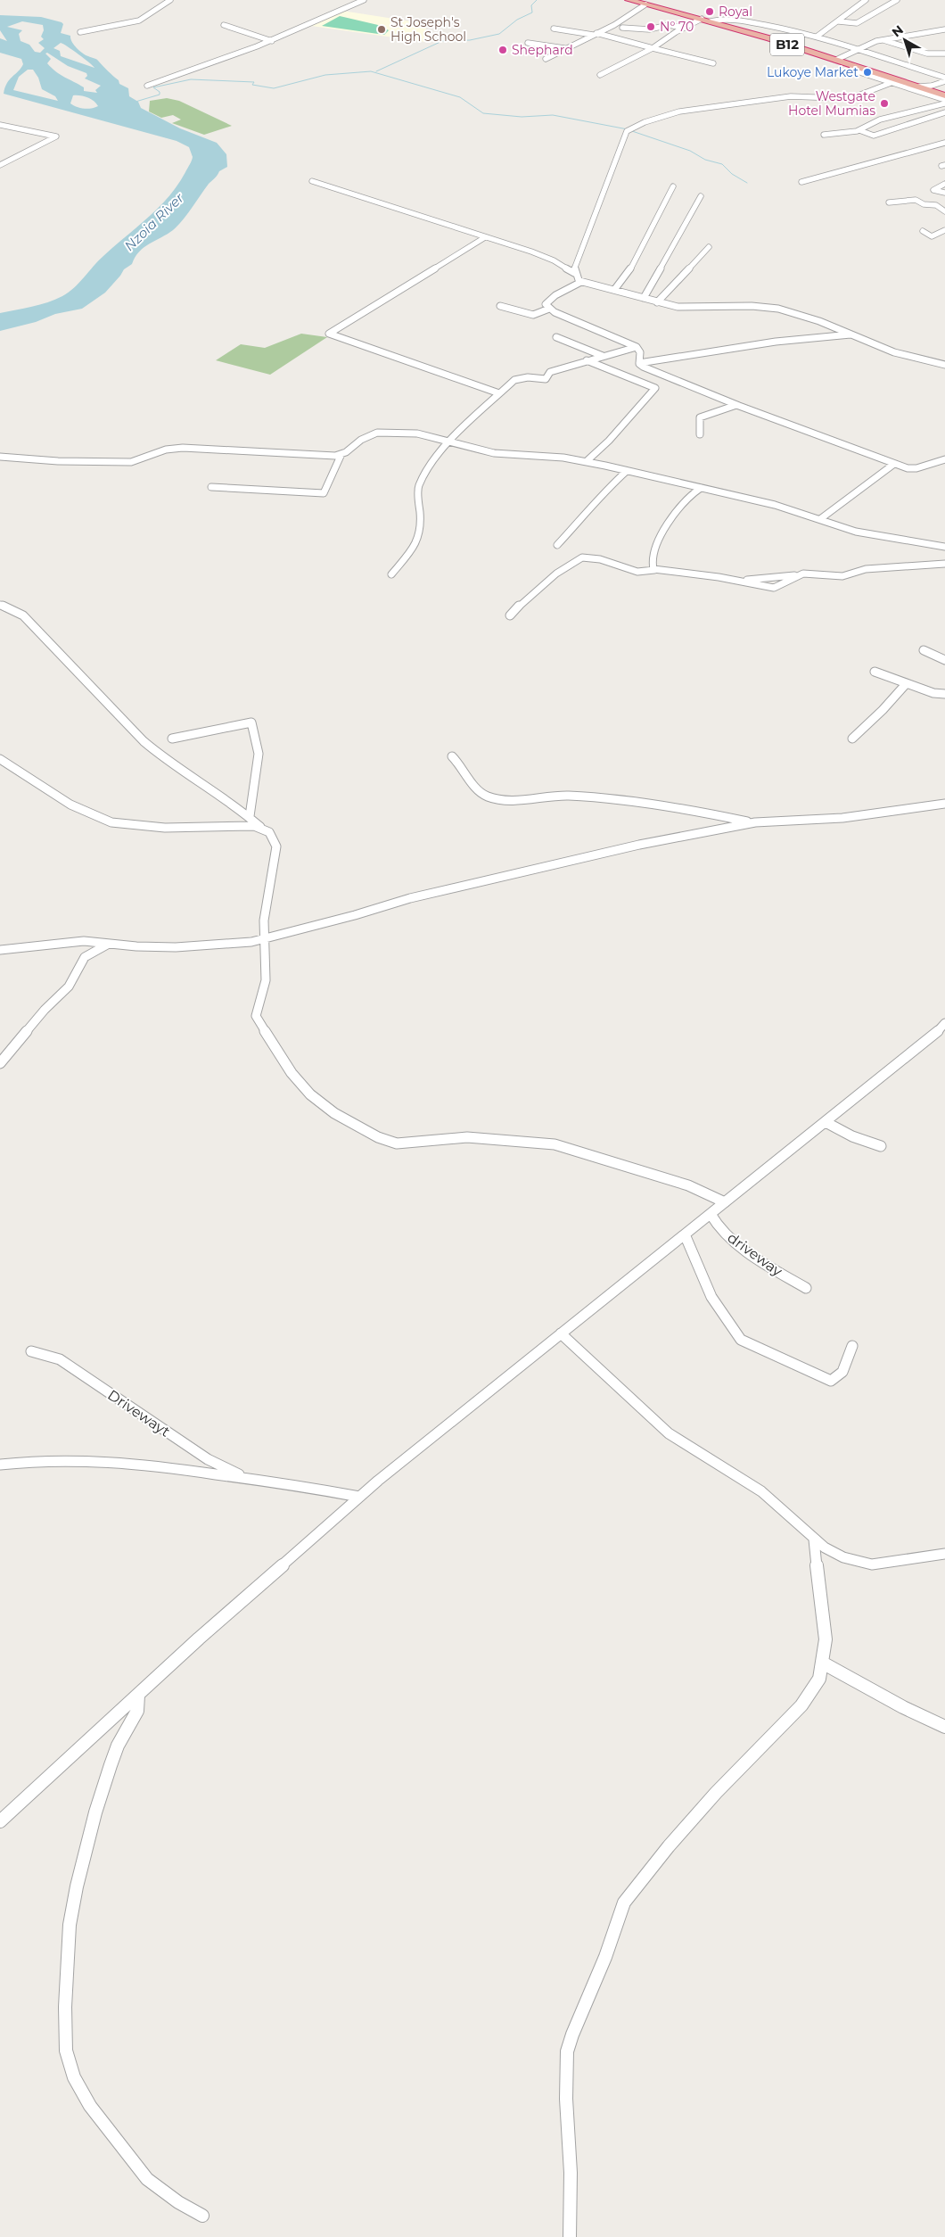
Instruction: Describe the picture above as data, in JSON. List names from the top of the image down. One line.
{"streets":{"highway":["B12"],"street":["driveway","Drivewayt"]},"water":["Nzoia River"],"places":["Royal","N° 70","St Joseph's High School","Shephard","Lukoye Market","Westgate Hotel Mumias"],"north":"top left"}
